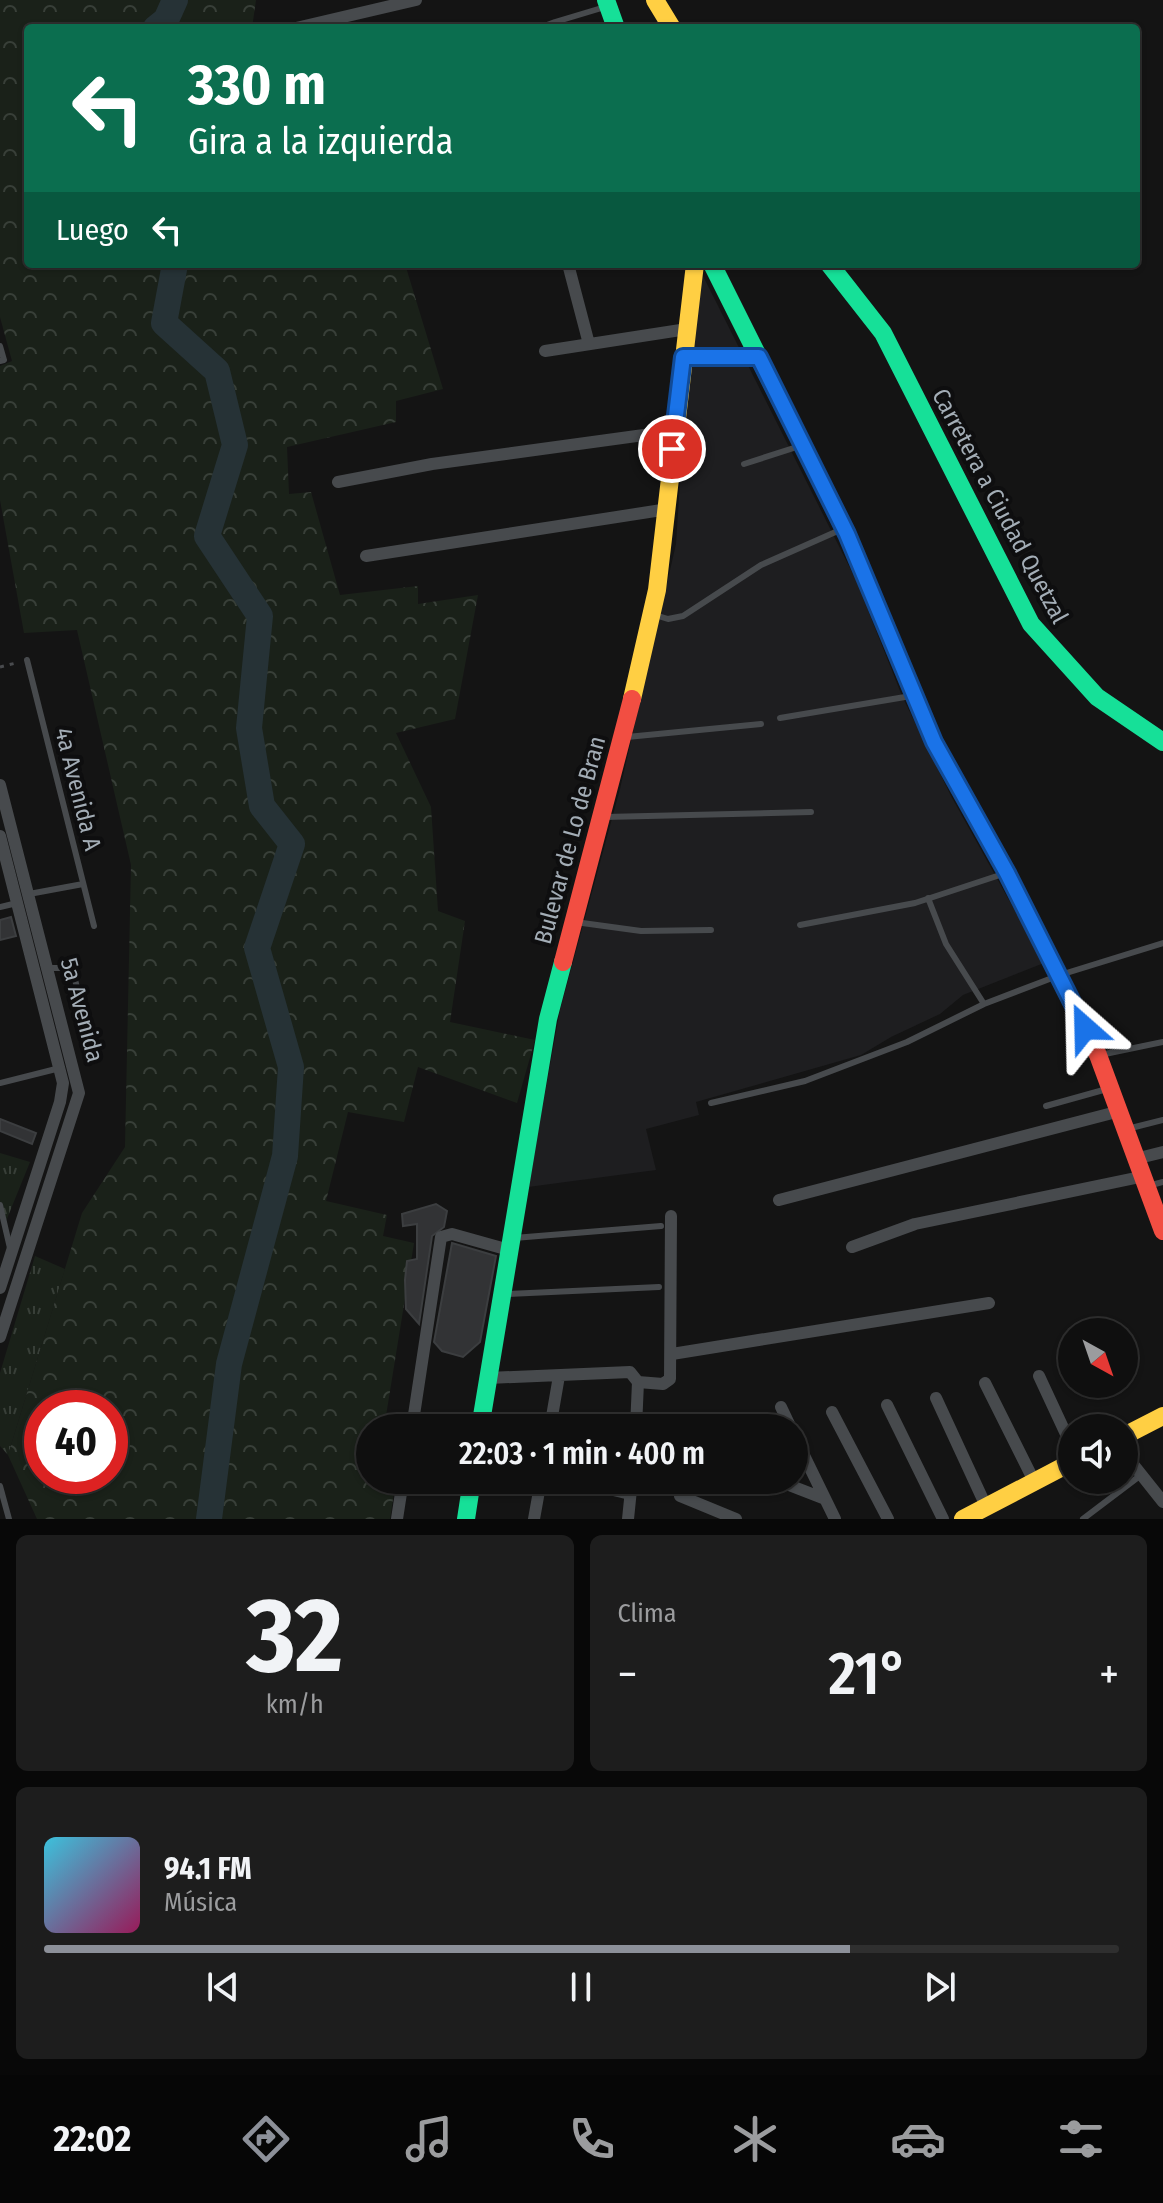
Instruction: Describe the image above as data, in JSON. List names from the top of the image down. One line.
{"streets":{"street":["Carretera a Ciudad Quetzal","Bulevar de Lo de Bran","5a Avenida"],"lane":["4a Avenida A"]},"north":"bottom right","page":{"turn":["330 m","Gira a la izquierda"],"then":"Luego","limit":"40","trip":"22:03 · 1 min · 400 m","tile":[["32","km/h"],"Clima"],"heat":["−","21°","+"],"song":["94.1 FM","Música"],"tabs":"22:02"}}
